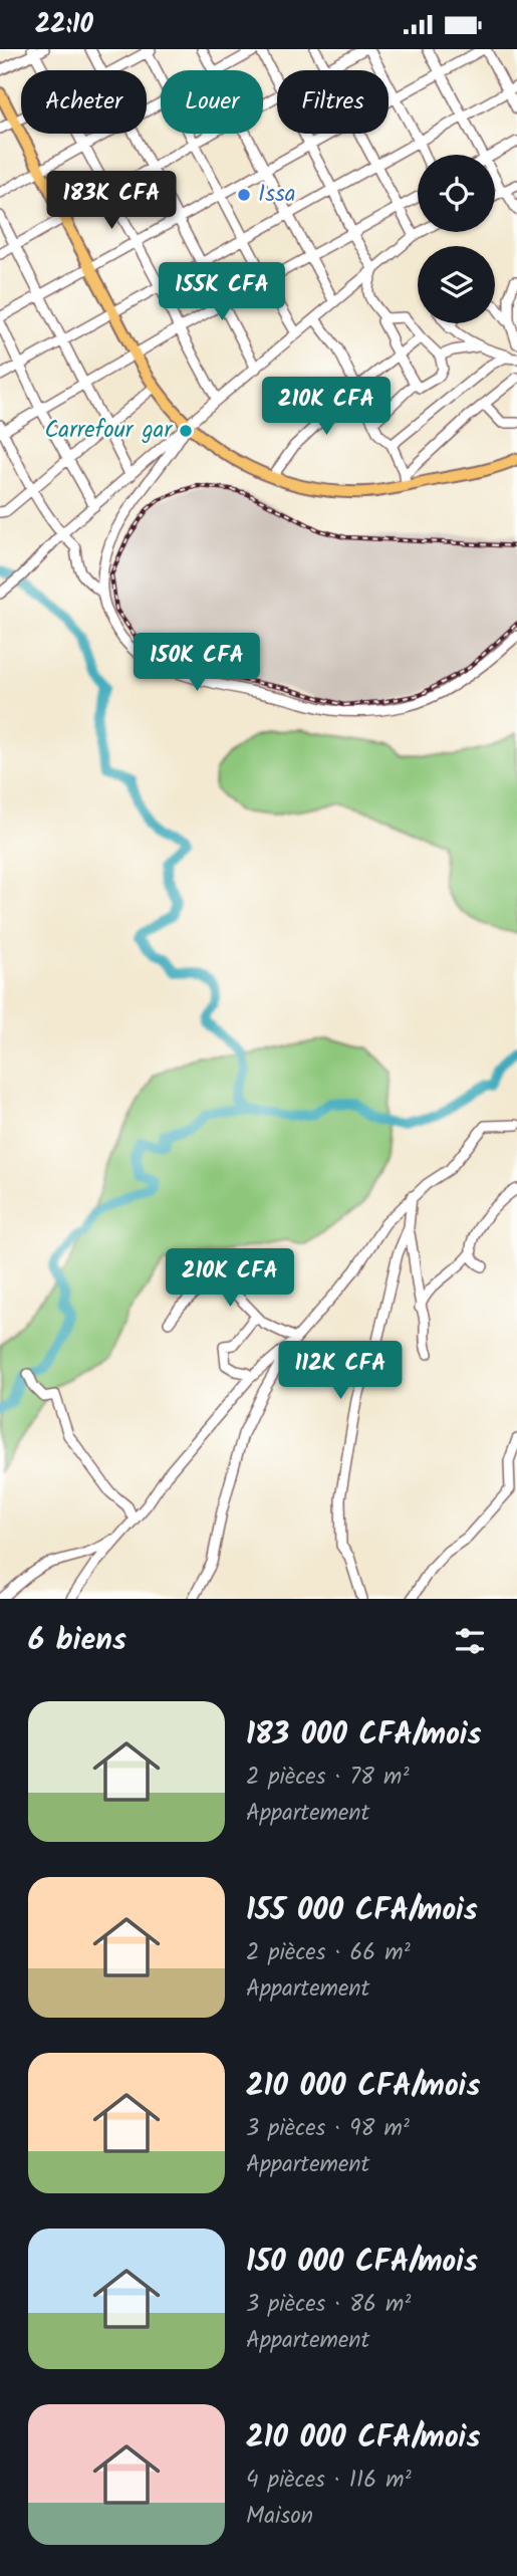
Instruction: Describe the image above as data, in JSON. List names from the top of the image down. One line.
{"places":["Issa","Carrefour gar"],"page":{"status":"22:10","chip":["Acheter","Louer","Filtres"],"price":["183K CFA","155K CFA","210K CFA","150K CFA","210K CFA","112K CFA"],"heading":"6 biens","list":[{"name":"183 000 CFA/mois","note":"2 pièces · 78 m² · Appartement"},{"name":"155 000 CFA/mois","note":"2 pièces · 66 m² · Appartement"},{"name":"210 000 CFA/mois","note":"3 pièces · 98 m² · Appartement"},{"name":"150 000 CFA/mois","note":"3 pièces · 86 m² · Appartement"},{"name":"210 000 CFA/mois","note":"4 pièces · 116 m² · Maison"}]}}
